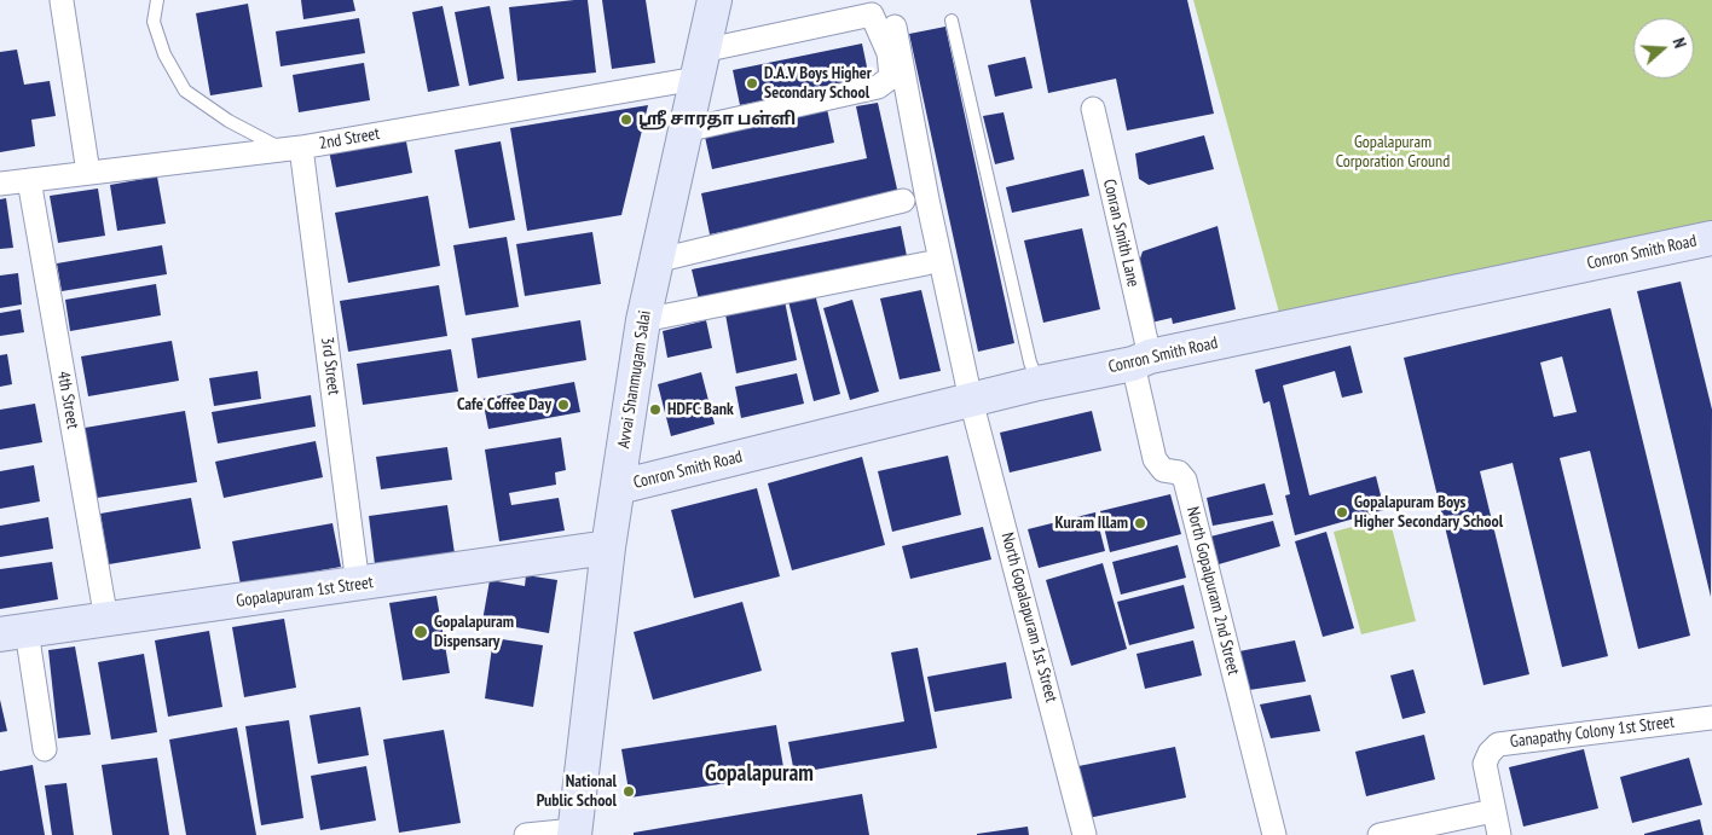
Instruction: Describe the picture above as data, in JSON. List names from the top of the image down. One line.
{"streets":{"main road":["Conron Smith Road","Avvai Shanmugam Salai","Gopalapuram 1st Street"],"street":["2nd Street","Conran Smith Lane","3rd Street","4th Street","North Gopalpuram 2nd Street","North Gopalapuram 1st Street","Ganapathy Colony 1st Street"]},"crossings":[["2nd Street","3rd Street"],["2nd Street","Avvai Shanmugam Salai"],["2nd Street","4th Street"],["Conran Smith Lane","Conron Smith Road"],["Conran Smith Lane","North Gopalpuram 2nd Street"],["Conron Smith Road","Avvai Shanmugam Salai"],["Conron Smith Road","North Gopalpuram 2nd Street"],["Conron Smith Road","North Gopalapuram 1st Street"],["3rd Street","Gopalapuram 1st Street"],["Avvai Shanmugam Salai","Gopalapuram 1st Street"],["4th Street","Gopalapuram 1st Street"]],"districts":["Gopalapuram"],"parks":["Gopalapuram Corporation Ground"],"places":["D.A.V Boys Higher Secondary School","ஸ்ரீ சாரதா பள்ளி","Cafe Coffee Day","HDFC Bank","Gopalapuram Boys Higher Secondary School","Kuram Illam","Gopalapuram Dispensary","National Public School"],"north":"right"}
